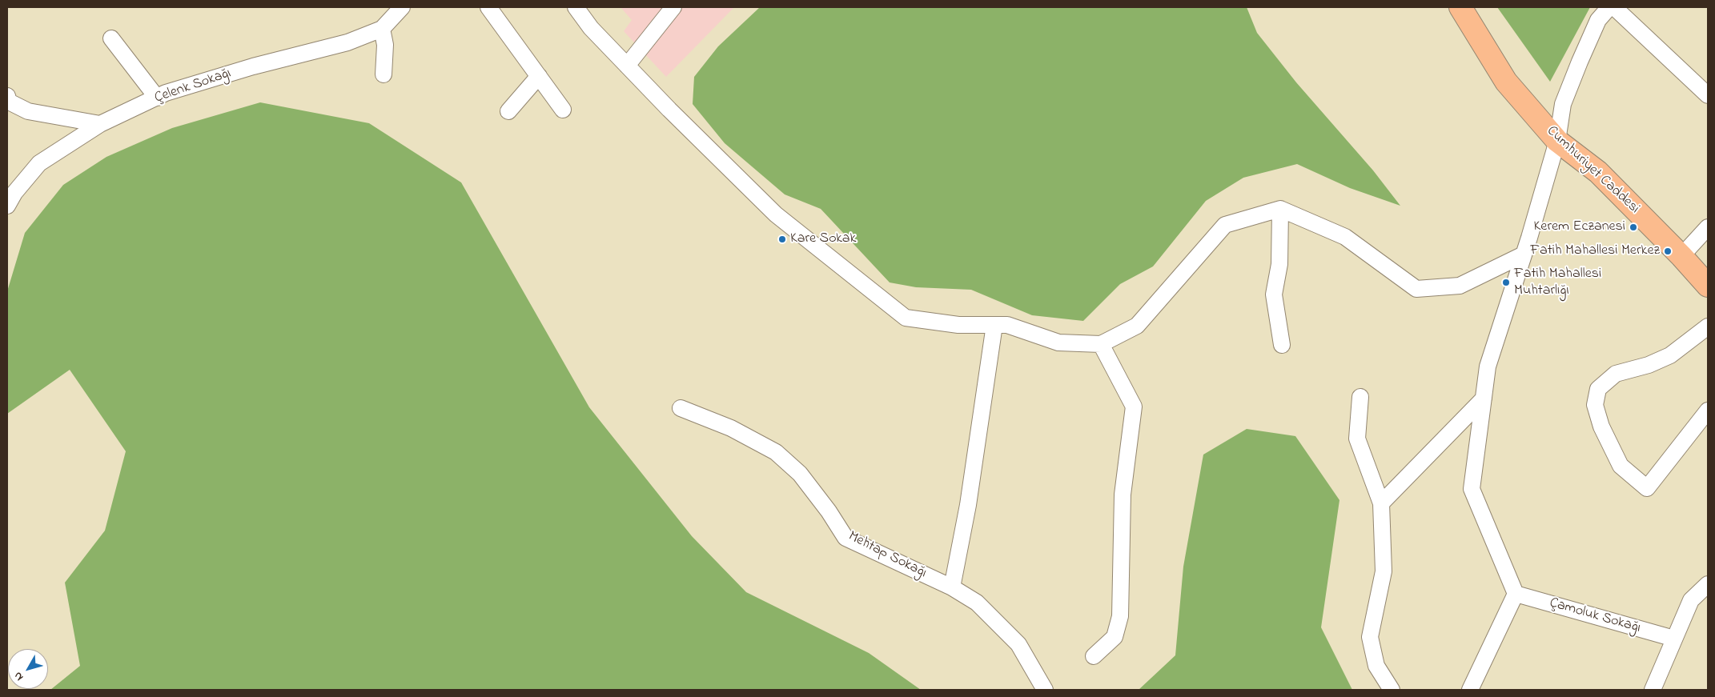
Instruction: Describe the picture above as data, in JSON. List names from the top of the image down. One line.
{"streets":{"main road":["Cumhuriyet Caddesi"],"street":["Çelenk Sokağı","Mehtap Sokağı","Çamoluk Sokağı"]},"places":["Kerem Eczanesi","Kare Sokak","Fatih Mahallesi Merkez","Fatih Mahallesi Muhtarlığı"],"north":"bottom left"}
